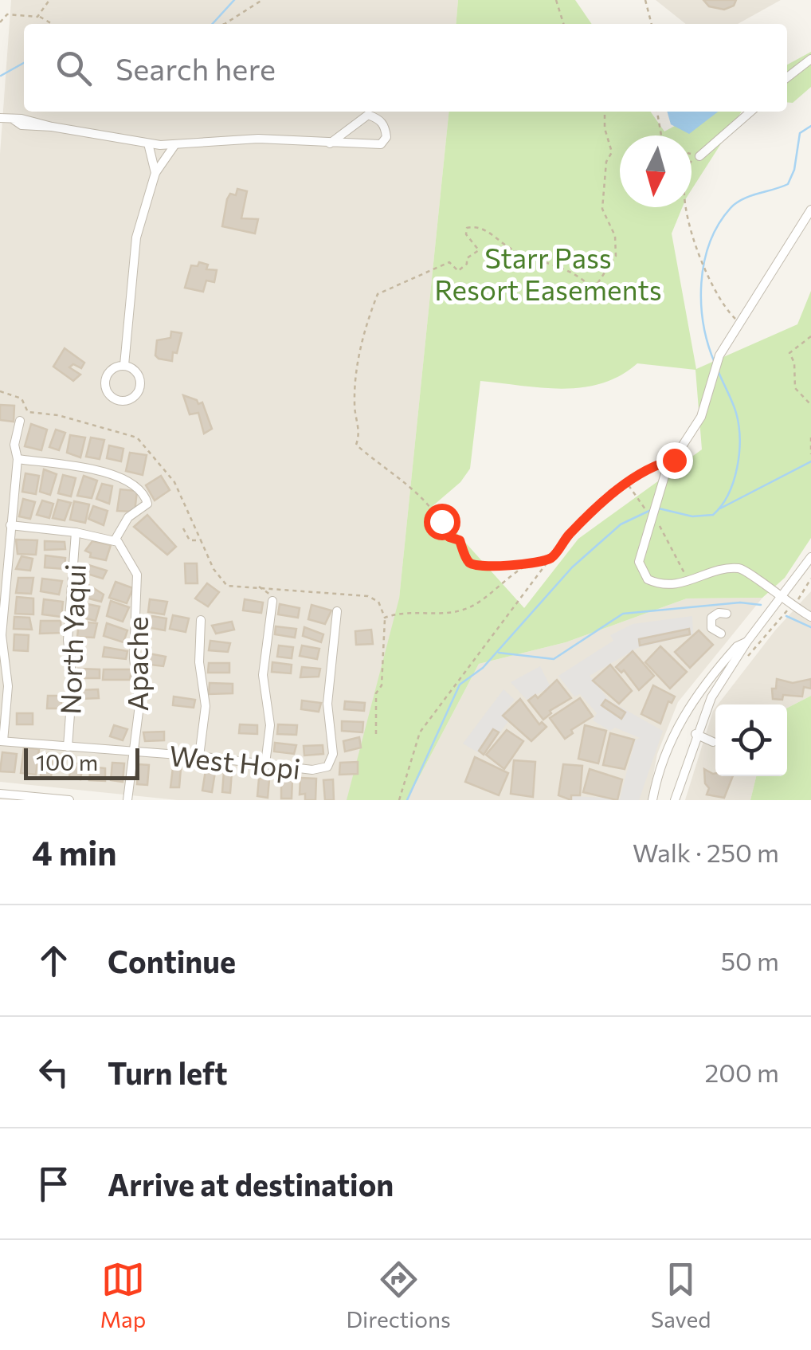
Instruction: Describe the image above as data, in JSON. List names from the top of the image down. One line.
{"streets":{"street":["North Yaqui","Apache","West Hopi"]},"crossings":[["North Yaqui","West Hopi"],["Apache","West Hopi"]],"parks":["Starr Pass Resort Easements"],"scale_bar":"100 m","north":"bottom","page":{"search":"Search here","scale":"100 m","heading":["4 min","Walk · 250 m"],"list":[["Continue","50 m"],["Turn left","200 m"],"Arrive at destination"],"nav":["Map","Directions","Saved"]}}
